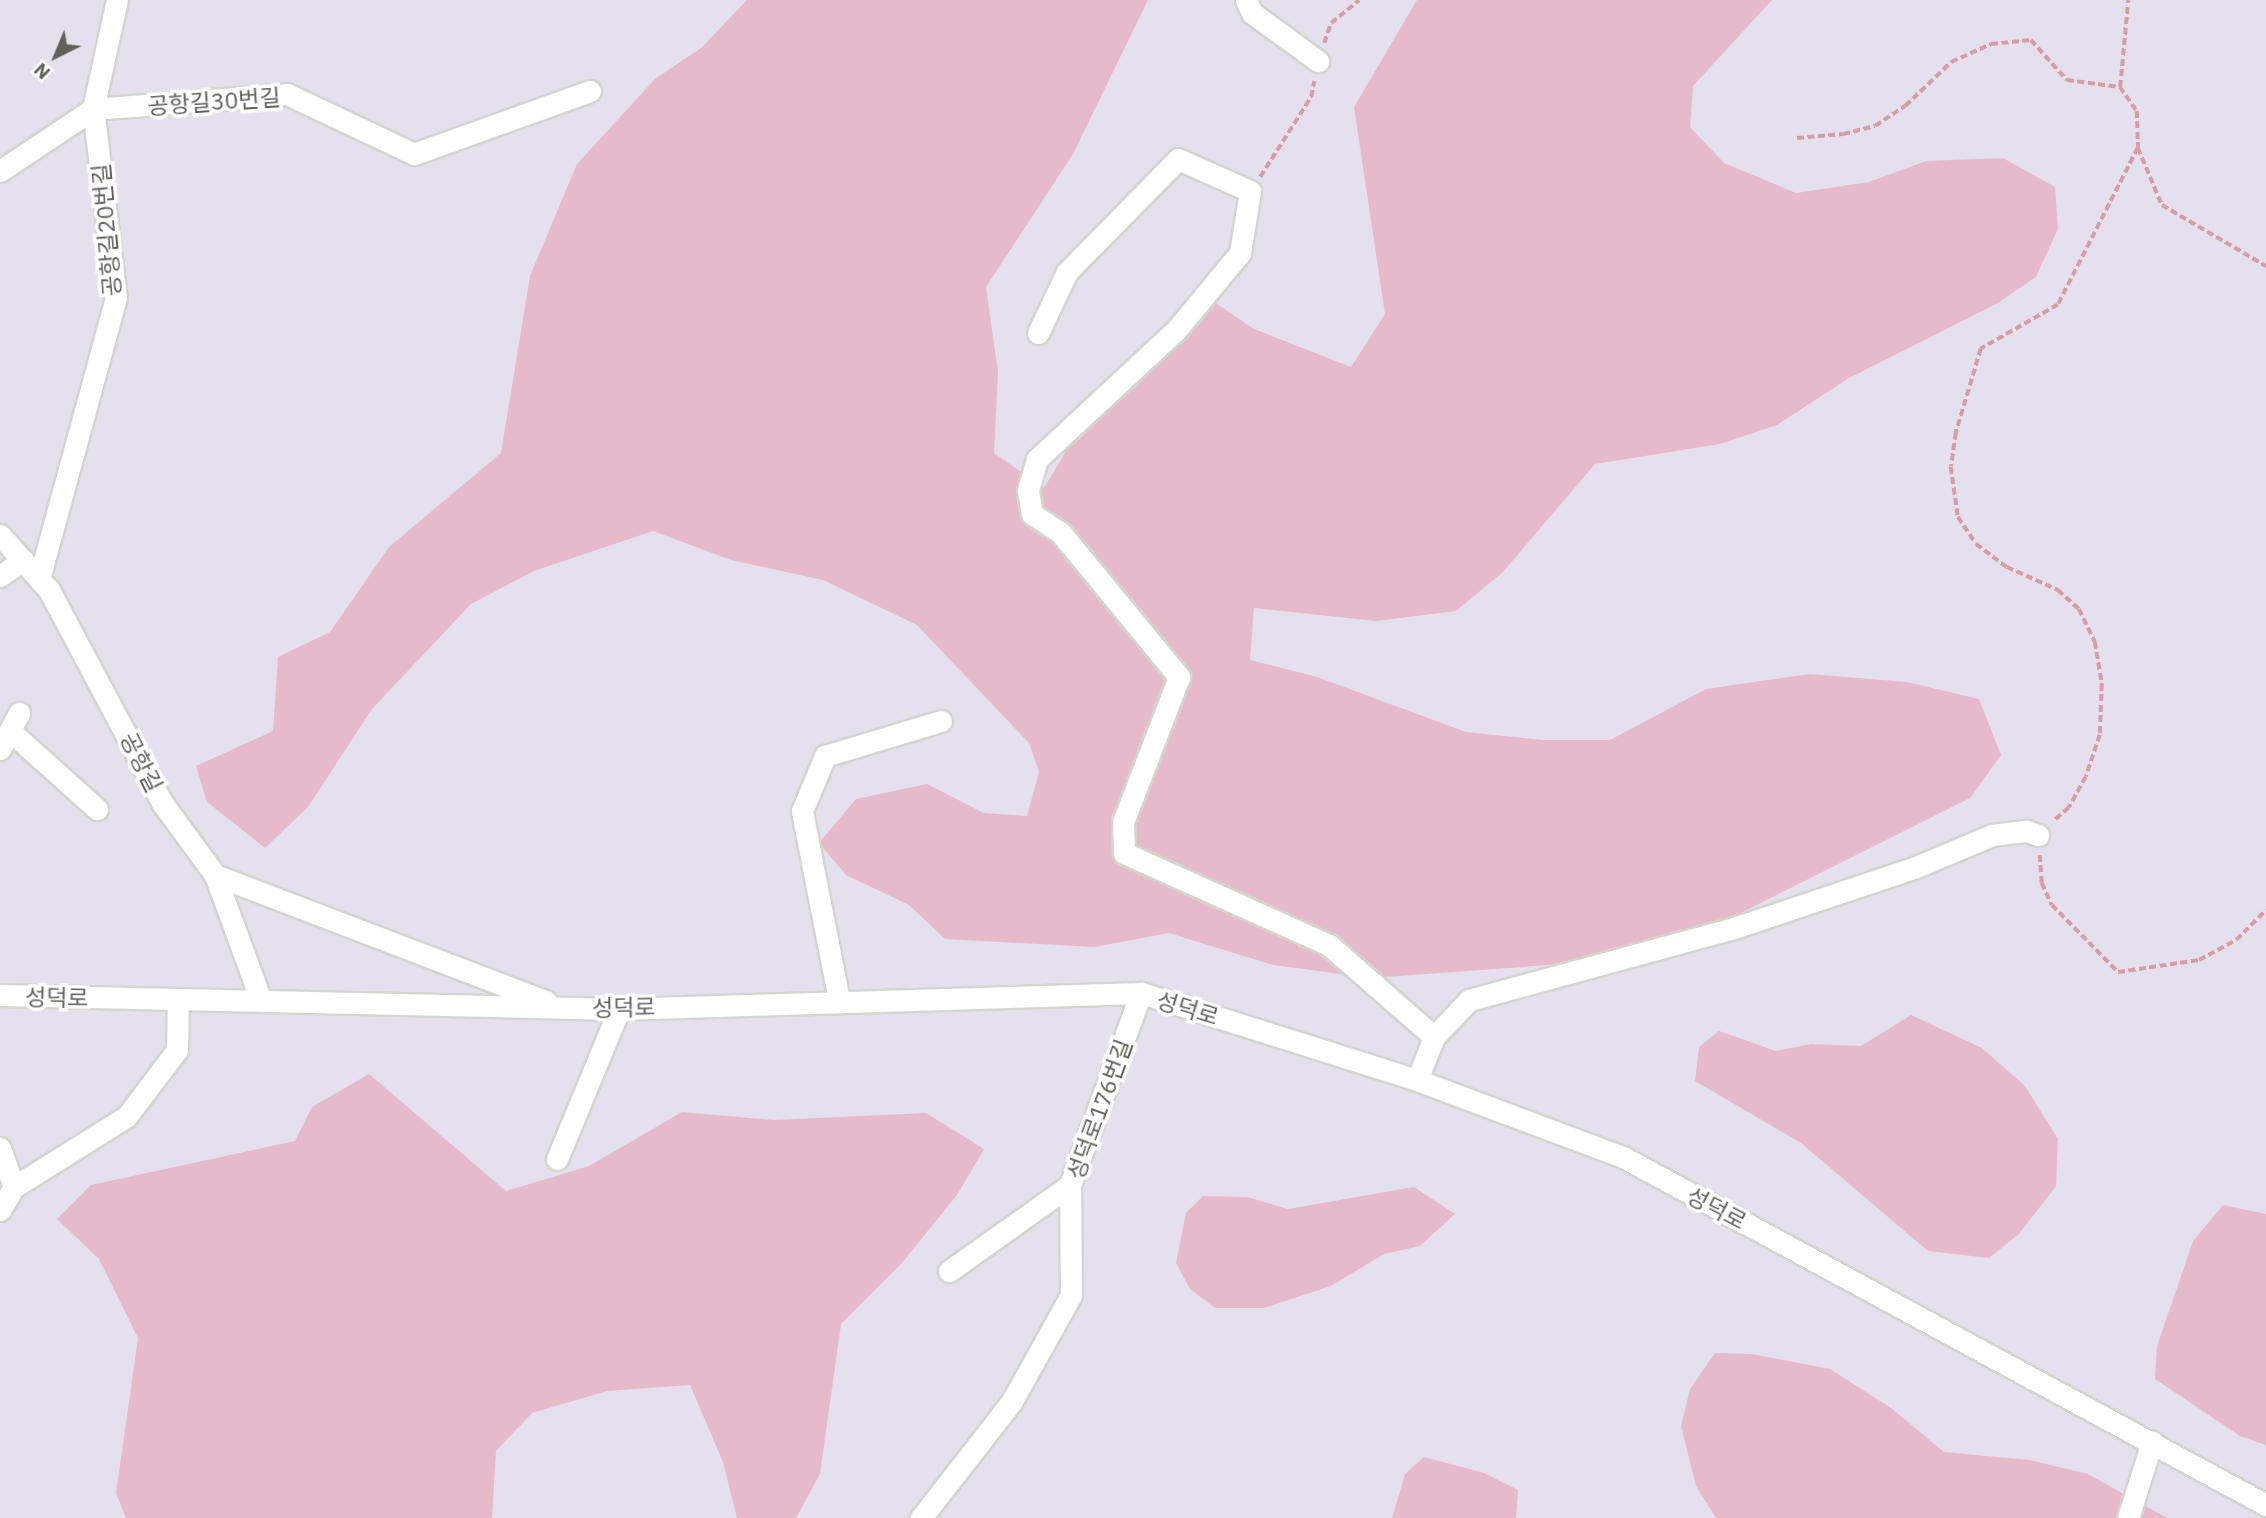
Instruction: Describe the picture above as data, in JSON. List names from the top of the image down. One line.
{"streets":{"street":["공항길30번길","공항길20번길","공항길","성덕로","성덕로176번길"]},"crossings":[["공항길30번길","공항길20번길"],["공항길20번길","공항길"],["공항길","성덕로"],["성덕로","성덕로176번길"]],"north":"bottom left"}
